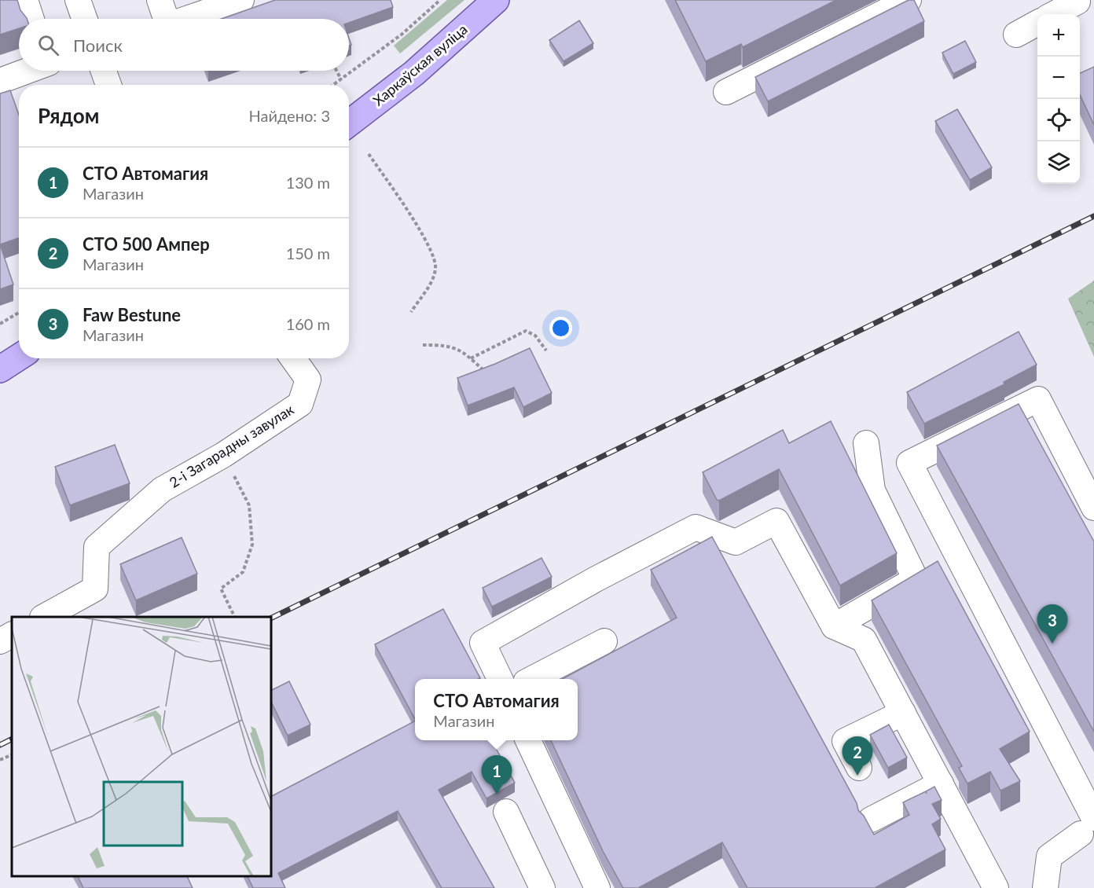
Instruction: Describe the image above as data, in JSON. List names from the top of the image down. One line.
{"streets":{"main road":["Харкаўская вуліца"],"street":["2-і Загарадны завулак"]},"page":{"map_buttons":["+","−"],"search":"Поиск","heading":["Рядом","Найдено: 3"],"list":[{"mark":"1","name":"СТО Автомагия","note":"Магазин","value":"130 m"},{"mark":"2","name":"СТО 500 Ампер","note":"Магазин","value":"150 m"},{"mark":"3","name":"Faw Bestune","note":"Магазин","value":"160 m"}],"pins":["3","2","1"],"popup":["СТО Автомагия","Магазин"]}}
